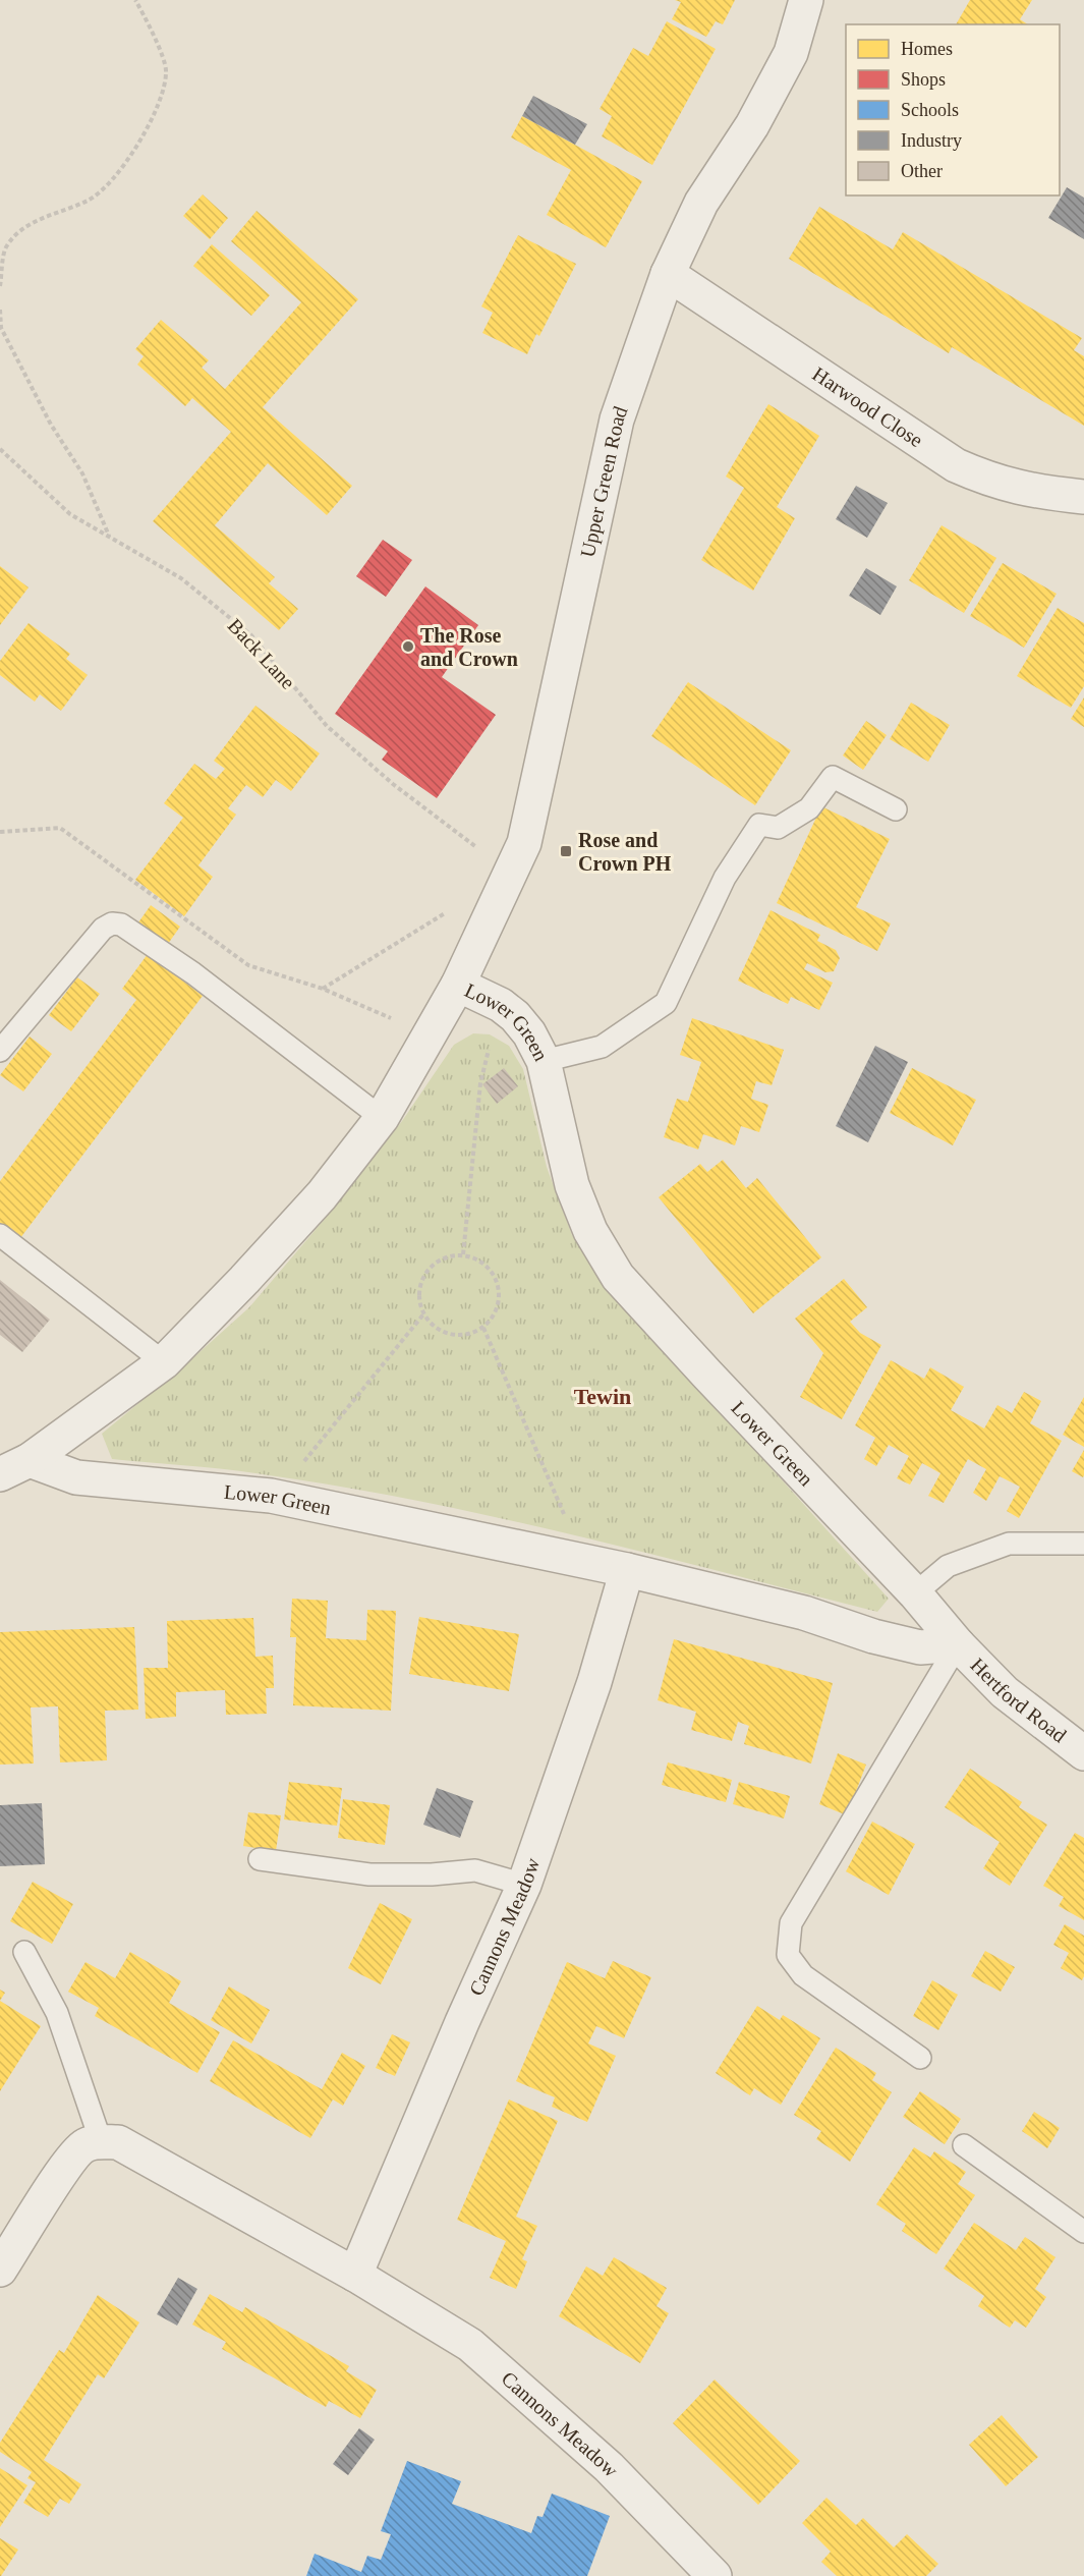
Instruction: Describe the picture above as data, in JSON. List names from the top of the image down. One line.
{"streets":{"street":["Harwood Close","Upper Green Road","Lower Green","Hertford Road","Cannons Meadow"],"path":["Back Lane"]},"crossings":[["Harwood Close","Upper Green Road"],["Upper Green Road","Back Lane"],["Upper Green Road","Lower Green"],["Lower Green","Hertford Road"],["Lower Green","Cannons Meadow"]],"districts":["Tewin"],"places":{"other":["The Rose and Crown"],"transit":["Rose and Crown PH"]},"legend":["Homes","Shops","Schools","Industry","Other"]}
